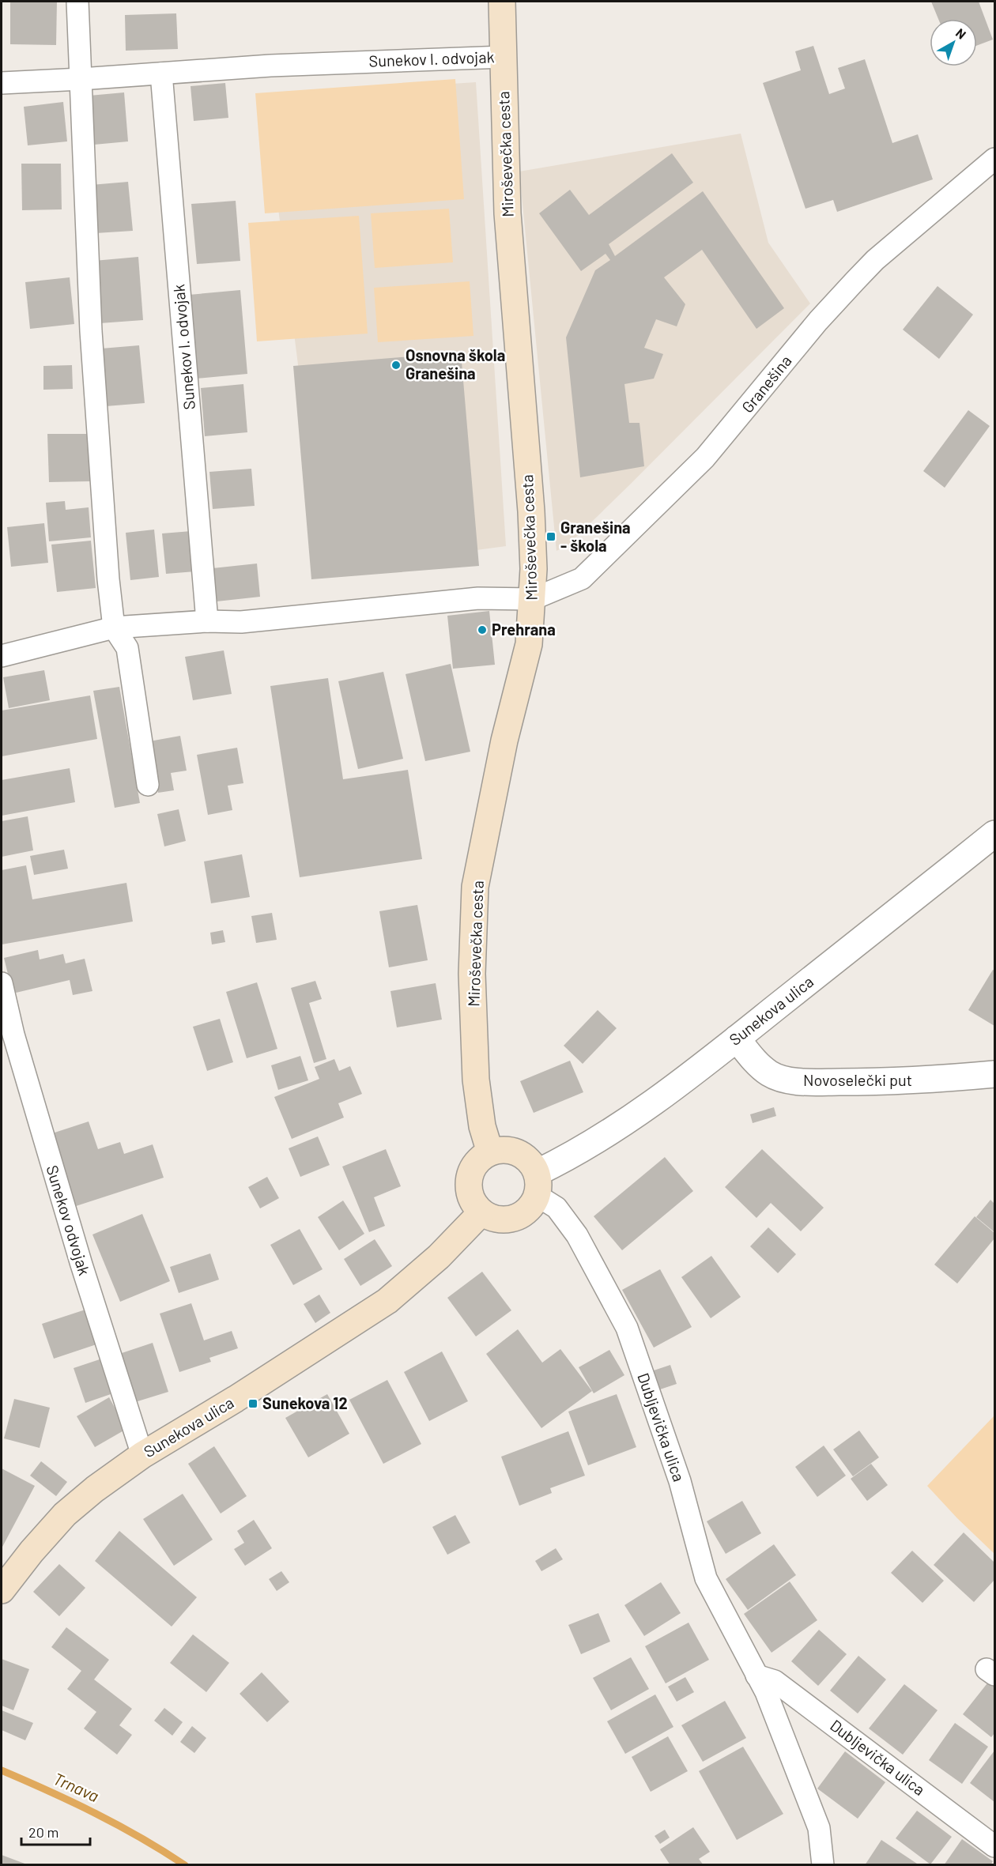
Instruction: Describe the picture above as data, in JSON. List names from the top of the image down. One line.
{"streets":{"main road":["Miroševečka cesta","Sunekova ulica"],"street":["Sunekov I. odvojak","Granešina","Novoselečki put","Sunekov odvojak","Dubljevička ulica"]},"crossings":[["Sunekov I. odvojak","Miroševečka cesta"],["Miroševečka cesta","Granešina"],["Miroševečka cesta","Sunekova ulica"],["Miroševečka cesta","Dubljevička ulica"],["Sunekova ulica","Novoselečki put"],["Sunekova ulica","Sunekov odvojak"],["Sunekova ulica","Dubljevička ulica"]],"water":["Trnava"],"places":{"other":["Osnovna škola Granešina","Prehrana"],"transit":["Granešina - škola","Sunekova 12"]},"scale_bar":"20 m","north":"top right"}
